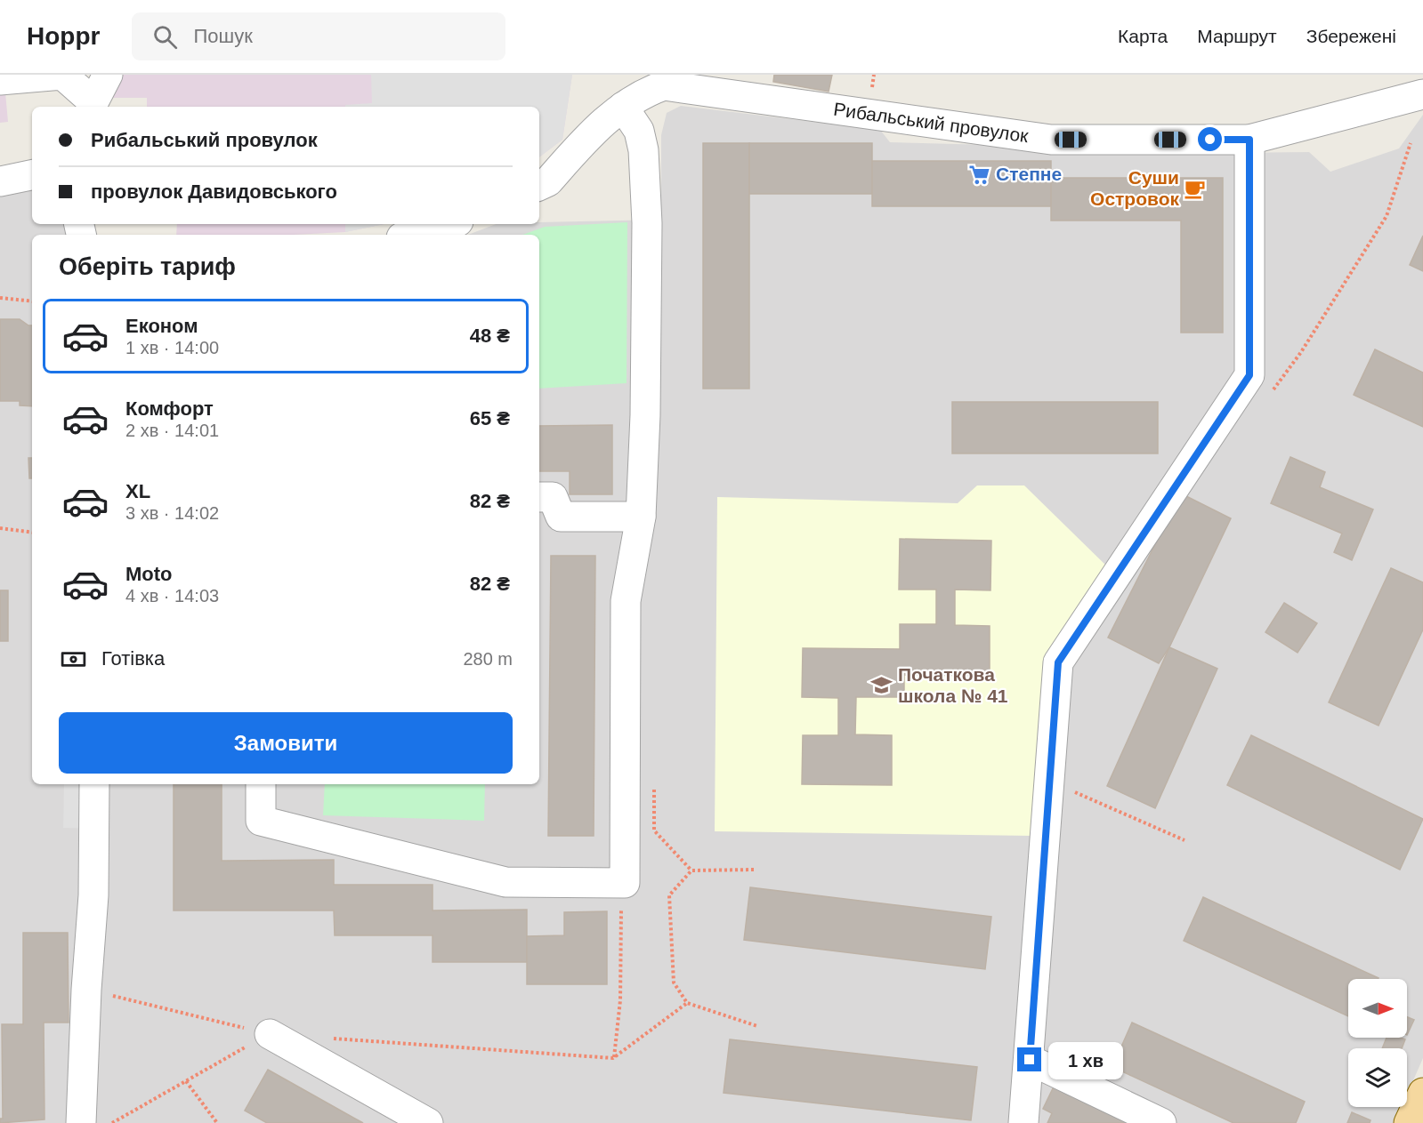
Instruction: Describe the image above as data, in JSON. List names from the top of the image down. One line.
{"streets":{"street":["Рибальський провулок"]},"places":{"supermarket":["Степне"],"cafe":["Суши Островок"],"school or university":["Початкова школа № 41"]},"north":"right","page":{"header":"Hoppr","search":"Пошук","nav":["Карта","Маршрут","Збережені"],"banner":["Рибальський провулок","провулок Давидовського"],"heading":"Оберіть тариф","list":[{"name":"Економ","note":"1 хв · 14:00","value":"48 ₴"},{"name":"Комфорт","note":"2 хв · 14:01","value":"65 ₴"},{"name":"XL","note":"3 хв · 14:02","value":"82 ₴"},{"name":"Moto","note":"4 хв · 14:03","value":"82 ₴"}],"pay":["Готівка","280 m"],"buttons":"Замовити","bubble":"1 хв"}}
